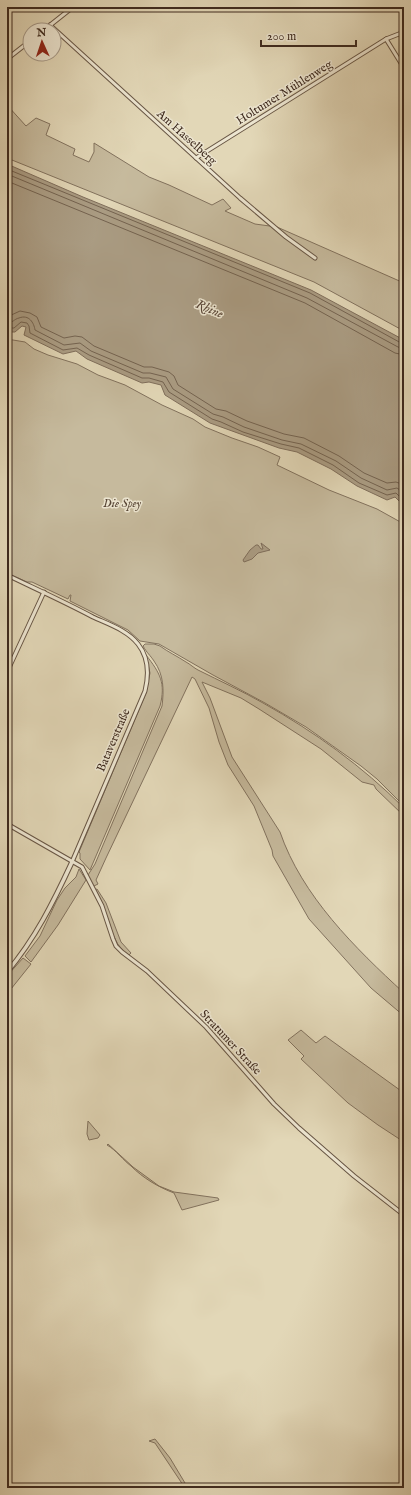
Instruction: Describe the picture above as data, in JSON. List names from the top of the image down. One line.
{"streets":{"street":["Holtumer Mühlenweg","Am Hasselberg","Bataverstraße","Stratumer Straße"]},"crossings":[["Holtumer Mühlenweg","Am Hasselberg"],["Bataverstraße","Stratumer Straße"]],"water":["Rhine"],"parks":["Die Spey"],"scale_bar":"200 m","north":"top"}
